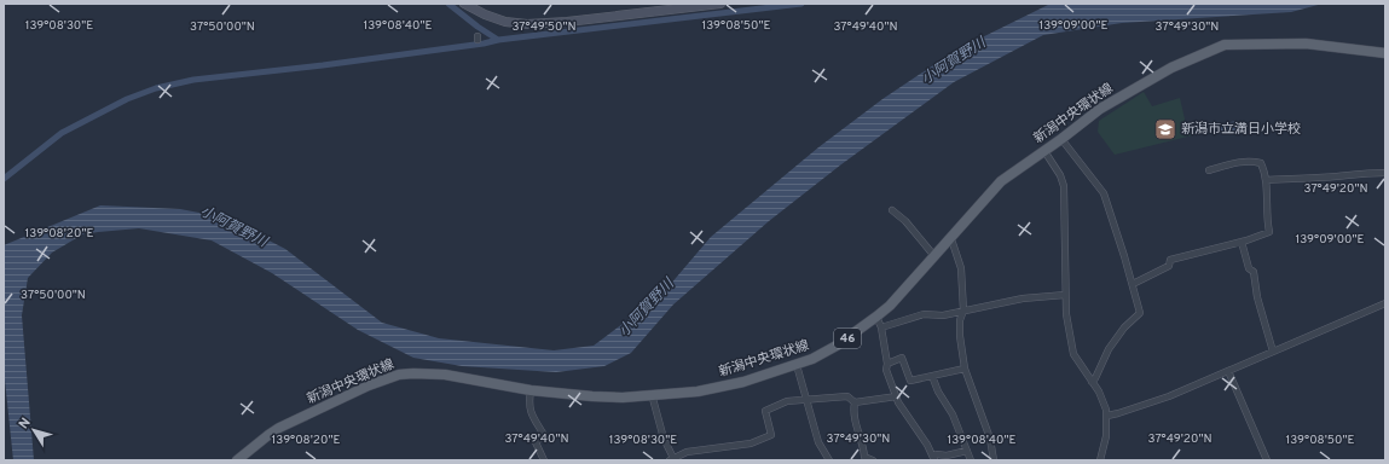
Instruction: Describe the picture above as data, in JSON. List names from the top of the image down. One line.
{"streets":{"main road":["新潟中央環状線","46"]},"water":["小阿賀野川"],"places":{"school or university":["新潟市立満日小学校"]},"north":"top left","coordinates":["139°08'30\"E","139°08'40\"E","139°08'50\"E","139°09'00\"E","37°50'00\"N","37°49'50\"N","37°49'40\"N","37°49'30\"N","37°49'20\"N","139°08'20\"E"]}
